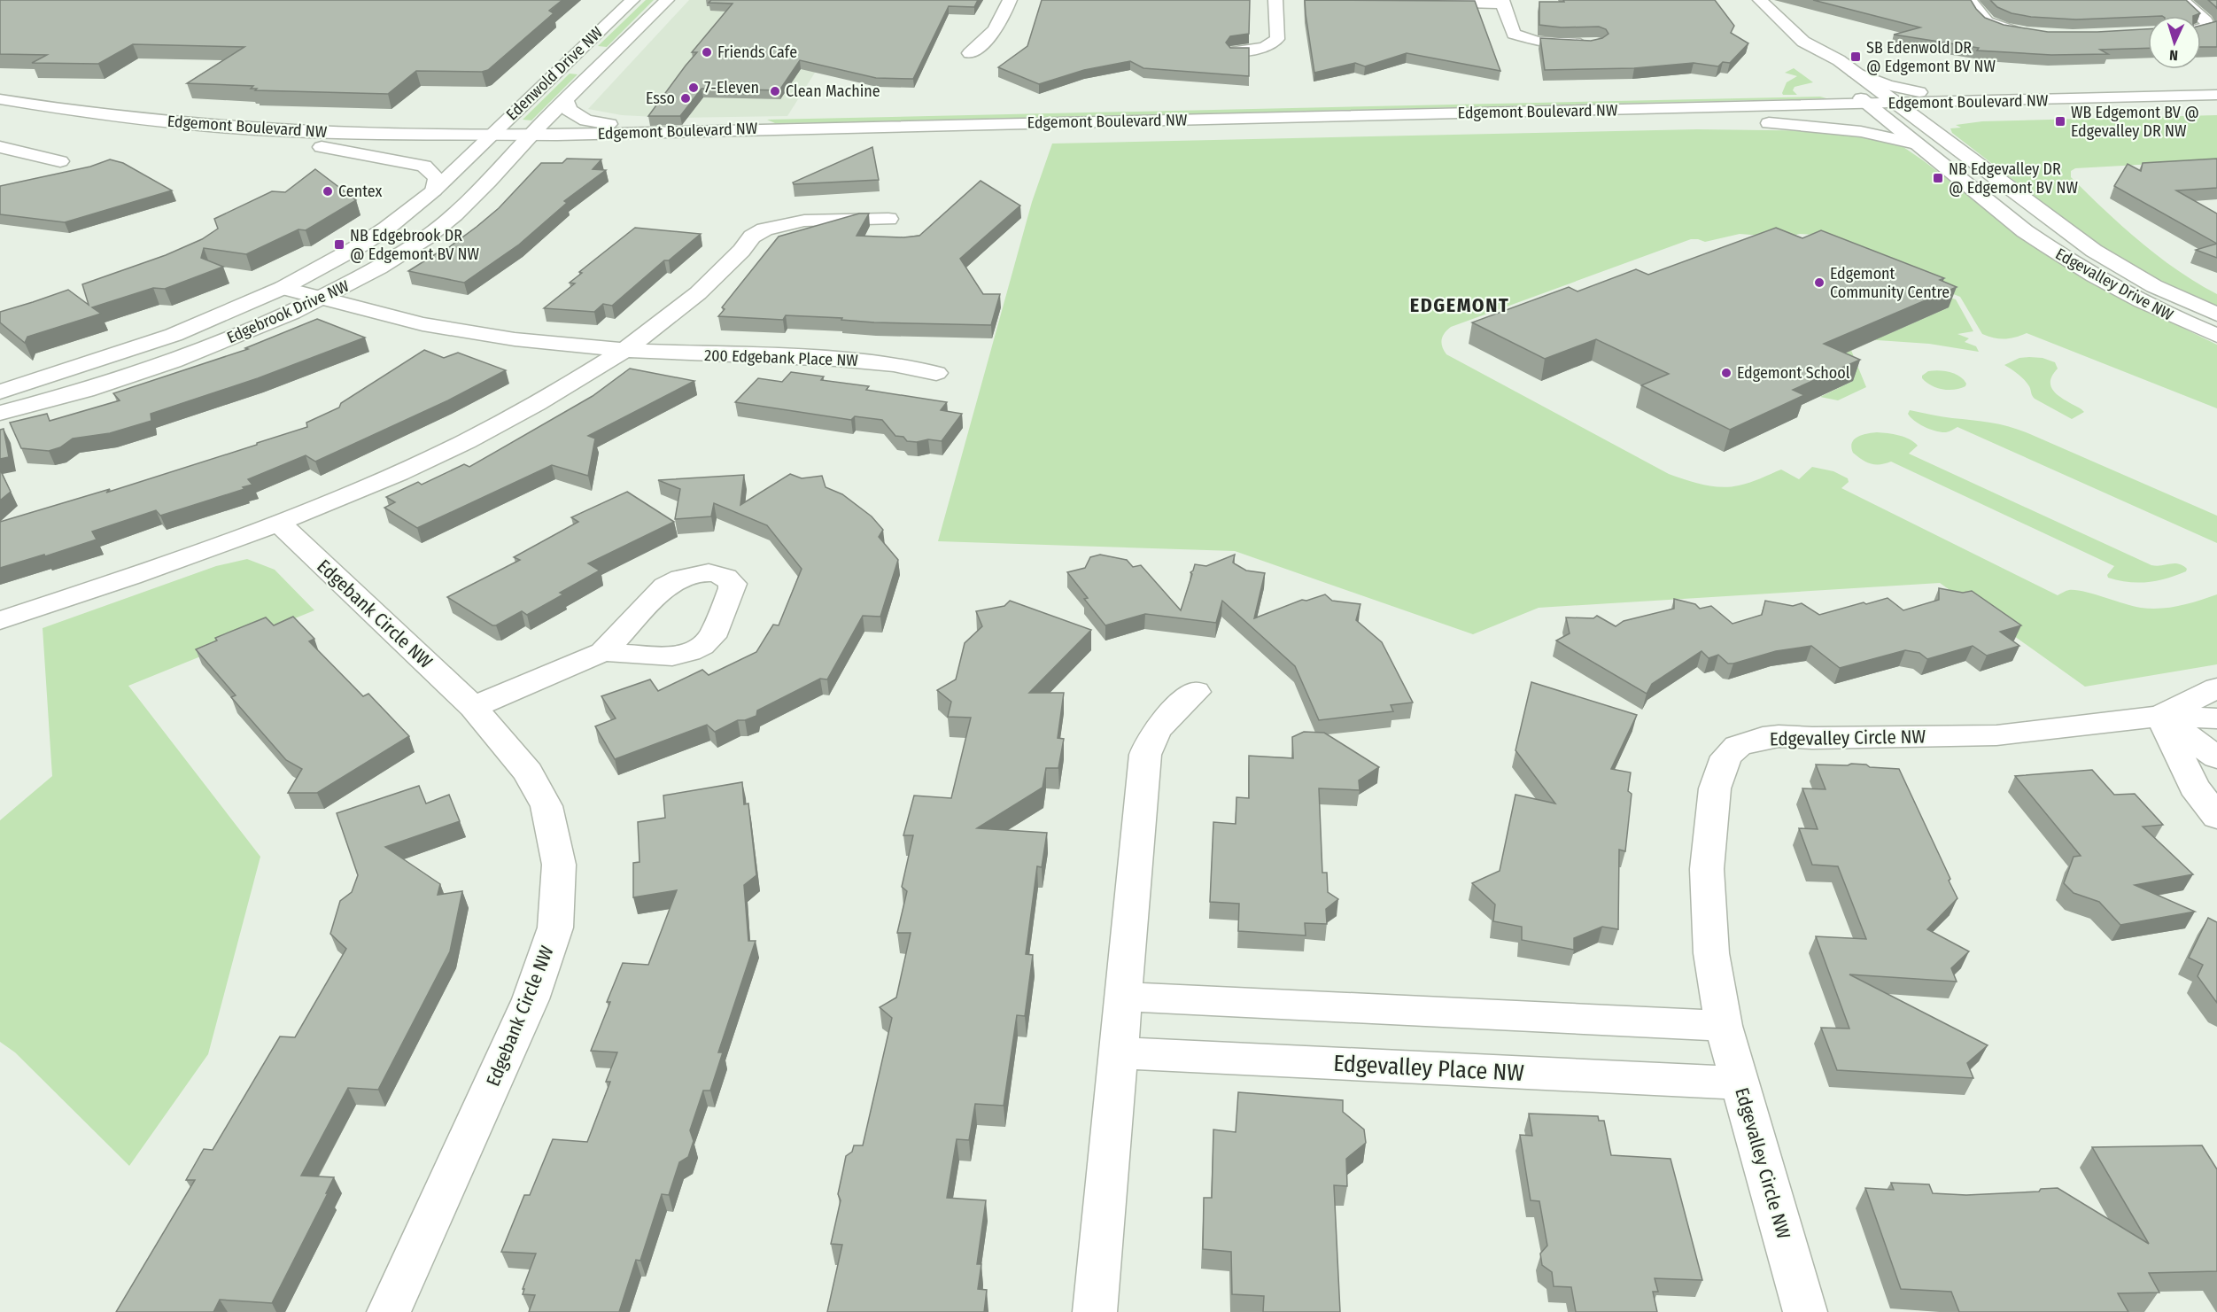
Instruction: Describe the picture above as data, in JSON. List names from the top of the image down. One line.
{"streets":{"street":["Edenwold Drive NW","Edgemont Boulevard NW","Edgevalley Drive NW","Edgebrook Drive NW","200 Edgebank Place NW","Edgebank Circle NW","Edgevalley Circle NW","Edgevalley Place NW"]},"crossings":[["Edenwold Drive NW","Edgemont Boulevard NW"],["Edenwold Drive NW","Edgebrook Drive NW"],["Edgemont Boulevard NW","Edgevalley Drive NW"],["Edgemont Boulevard NW","Edgebrook Drive NW"],["Edgevalley Circle NW","Edgevalley Place NW"]],"districts":["EDGEMONT"],"places":{"other":["Friends Cafe","7-Eleven","Clean Machine","Esso","Centex","Edgemont Community Centre","Edgemont School"],"transit":["SB Edenwold DR @ Edgemont BV NW","WB Edgemont BV @ Edgevalley DR NW","NB Edgevalley DR @ Edgemont BV NW","NB Edgebrook DR @ Edgemont BV NW"]},"north":"bottom"}
